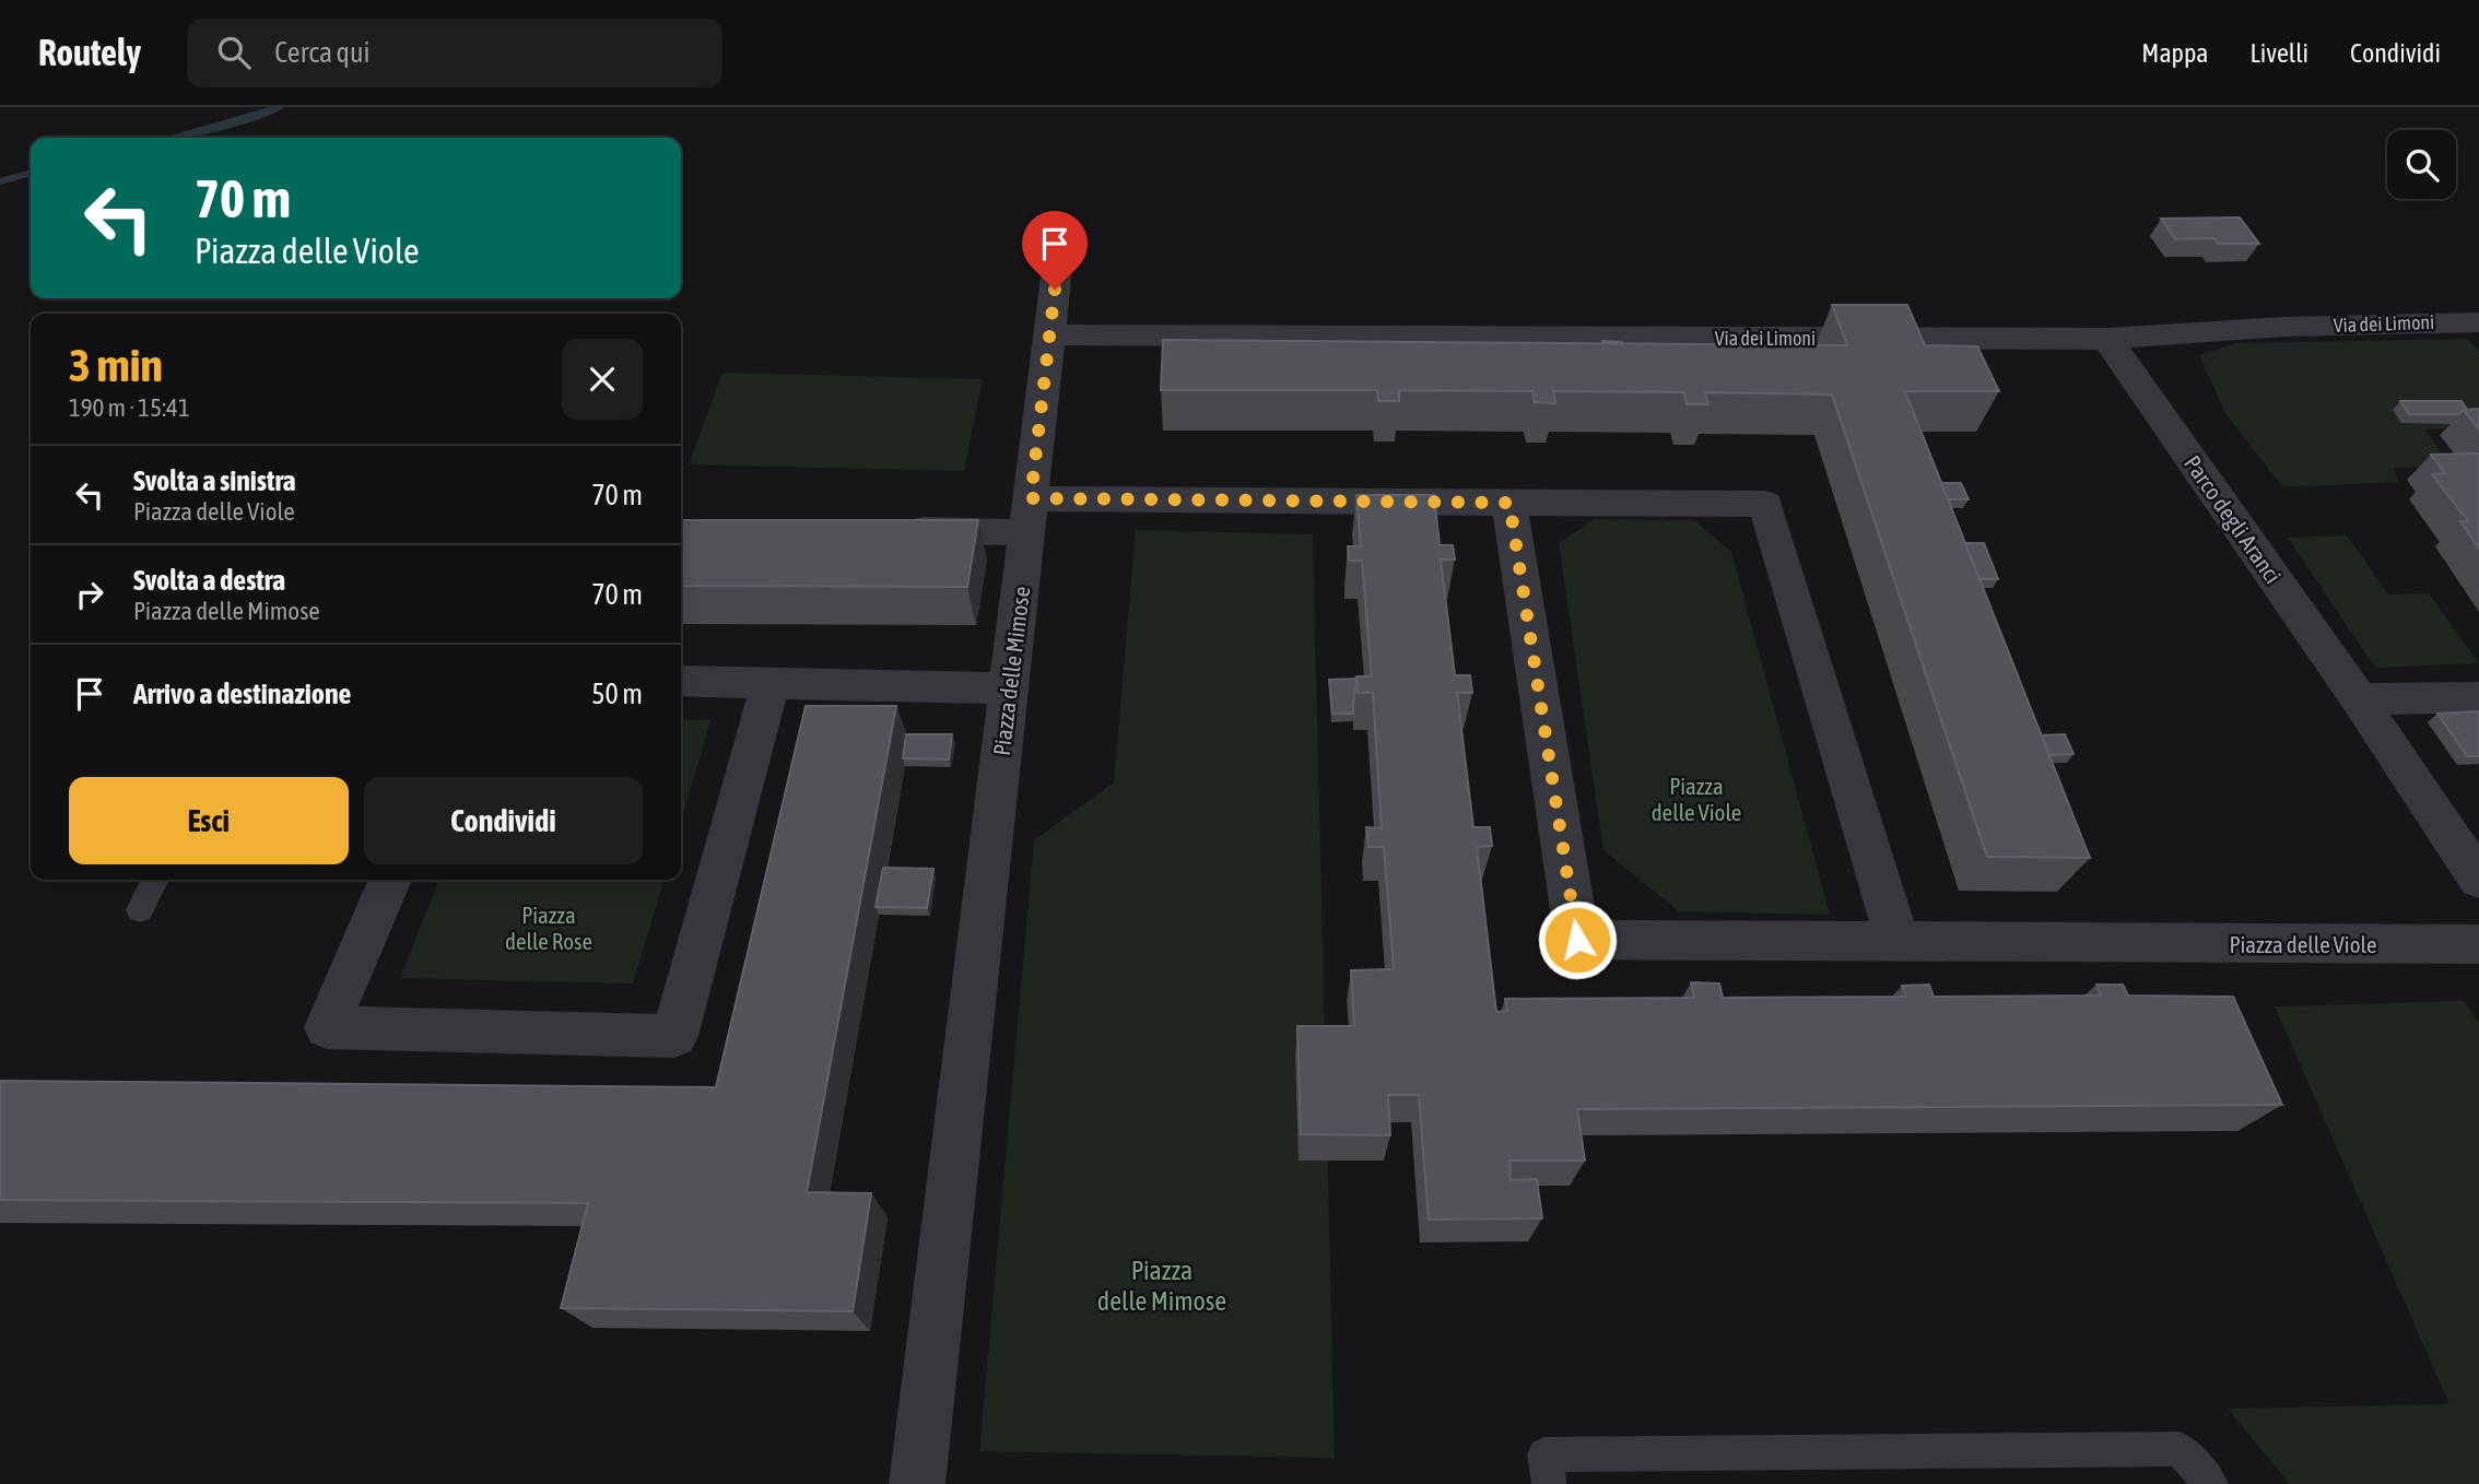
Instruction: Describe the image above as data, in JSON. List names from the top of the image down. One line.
{"streets":{"street":["Via dei Limoni","Parco degli Aranci","Piazza delle Mimose","Piazza delle Viole"]},"crossings":[["Via dei Limoni","Parco degli Aranci"],["Via dei Limoni","Piazza delle Mimose"]],"parks":["Piazza delle Viole","Piazza delle Rose","Piazza delle Mimose"],"page":{"header":"Routely","search":"Cerca qui","nav":["Mappa","Livelli","Condividi"],"turn":["70 m","Piazza delle Viole"],"heading":["3 min","190 m · 15:41"],"list":[{"name":"Svolta a sinistra","note":"Piazza delle Viole","value":"70 m"},{"name":"Svolta a destra","note":"Piazza delle Mimose","value":"70 m"},{"name":"Arrivo a destinazione","value":"50 m"}],"buttons":["Esci","Condividi"]}}
